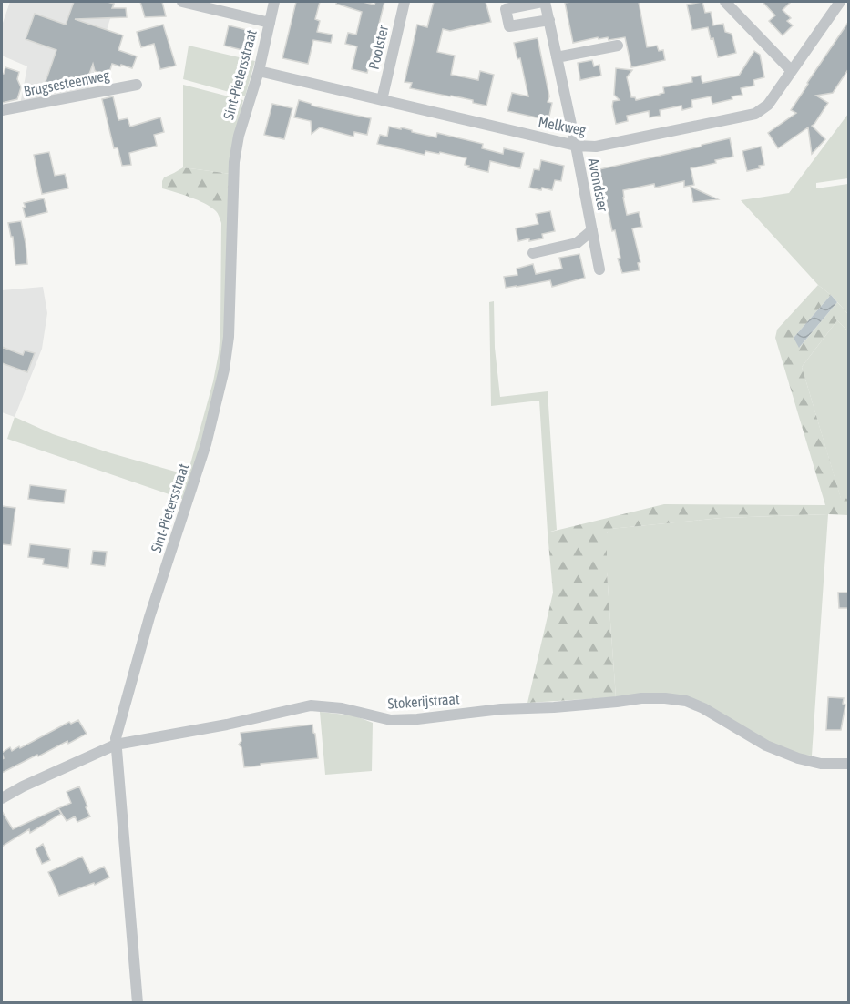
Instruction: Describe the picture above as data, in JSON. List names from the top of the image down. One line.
{"streets":{"street":["Poolster","Sint-Pietersstraat","Brugsesteenweg","Melkweg","Avondster","Stokerijstraat"]},"crossings":[["Poolster","Melkweg"],["Sint-Pietersstraat","Melkweg"],["Sint-Pietersstraat","Stokerijstraat"],["Melkweg","Avondster"]]}
